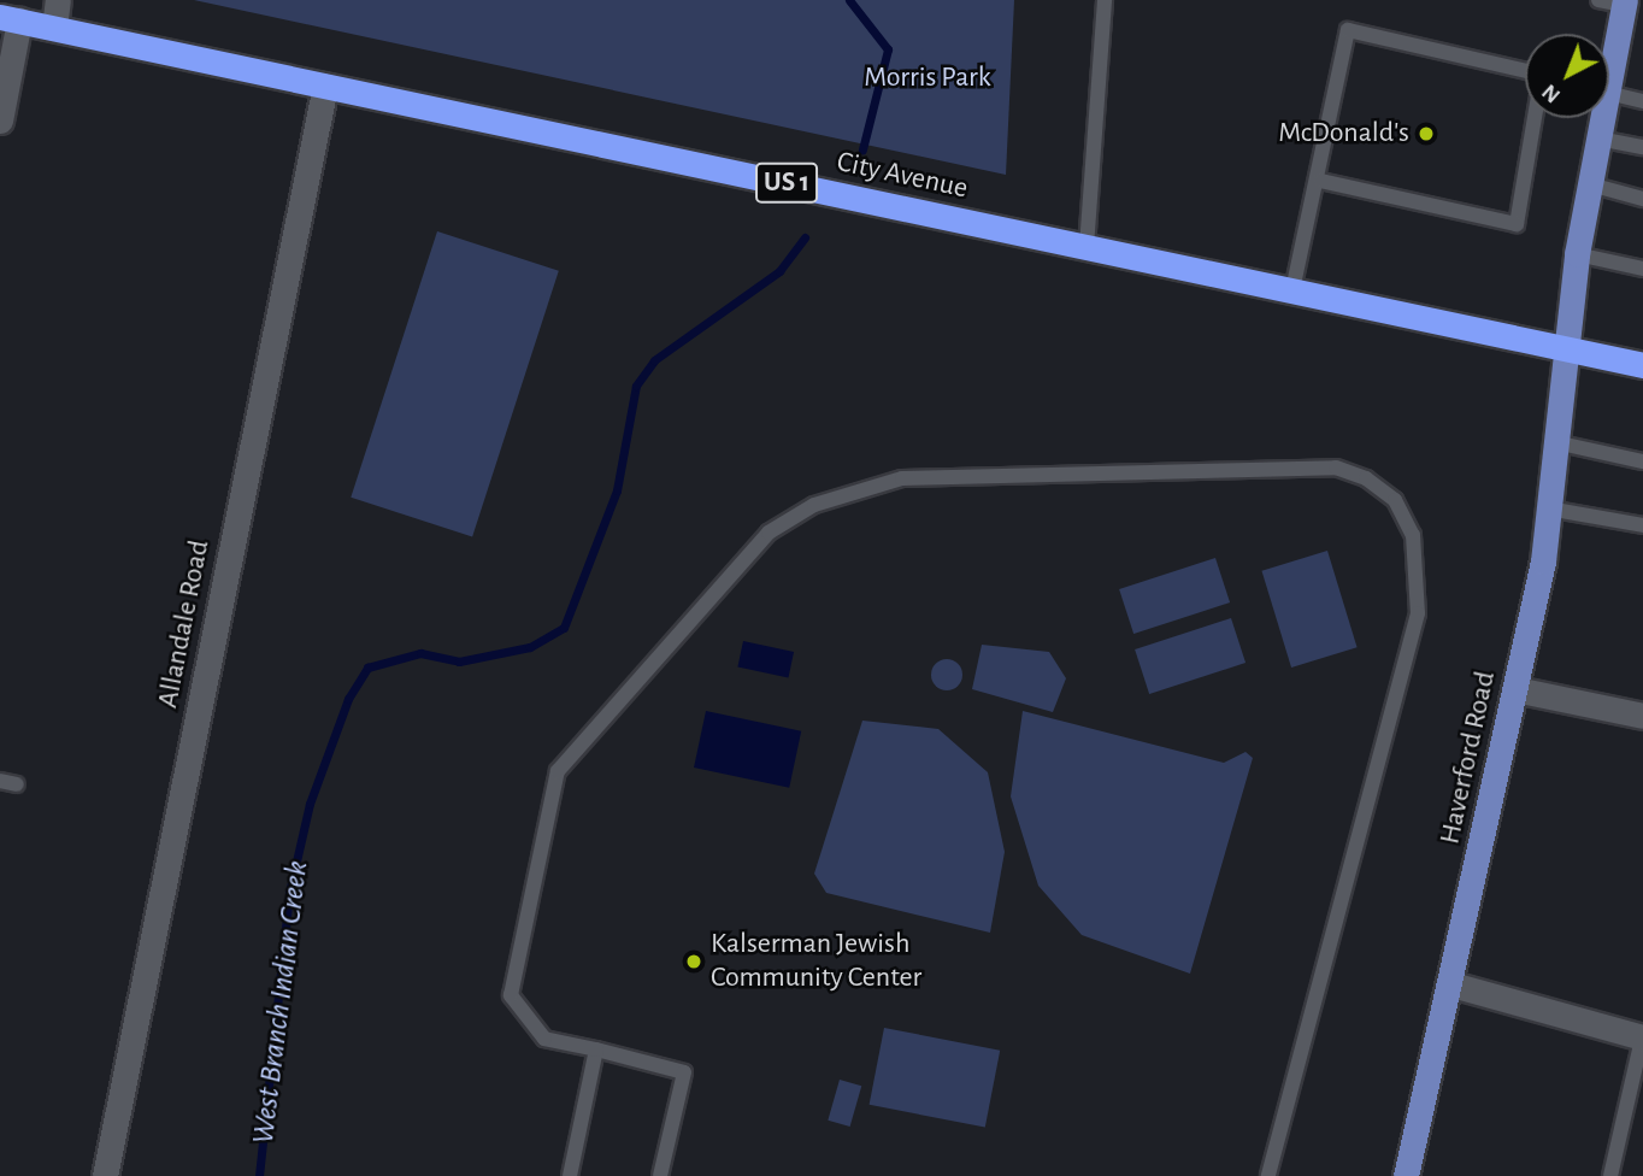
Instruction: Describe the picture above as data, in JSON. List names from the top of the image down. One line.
{"streets":{"highway":["City Avenue","US 1"],"main road":["Haverford Road"],"street":["Allandale Road"]},"crossings":[["City Avenue","Allandale Road"],["City Avenue","Haverford Road"]],"water":["West Branch Indian Creek"],"parks":["Morris Park"],"places":["McDonald's","Kalserman Jewish Community Center"],"north":"bottom left"}
